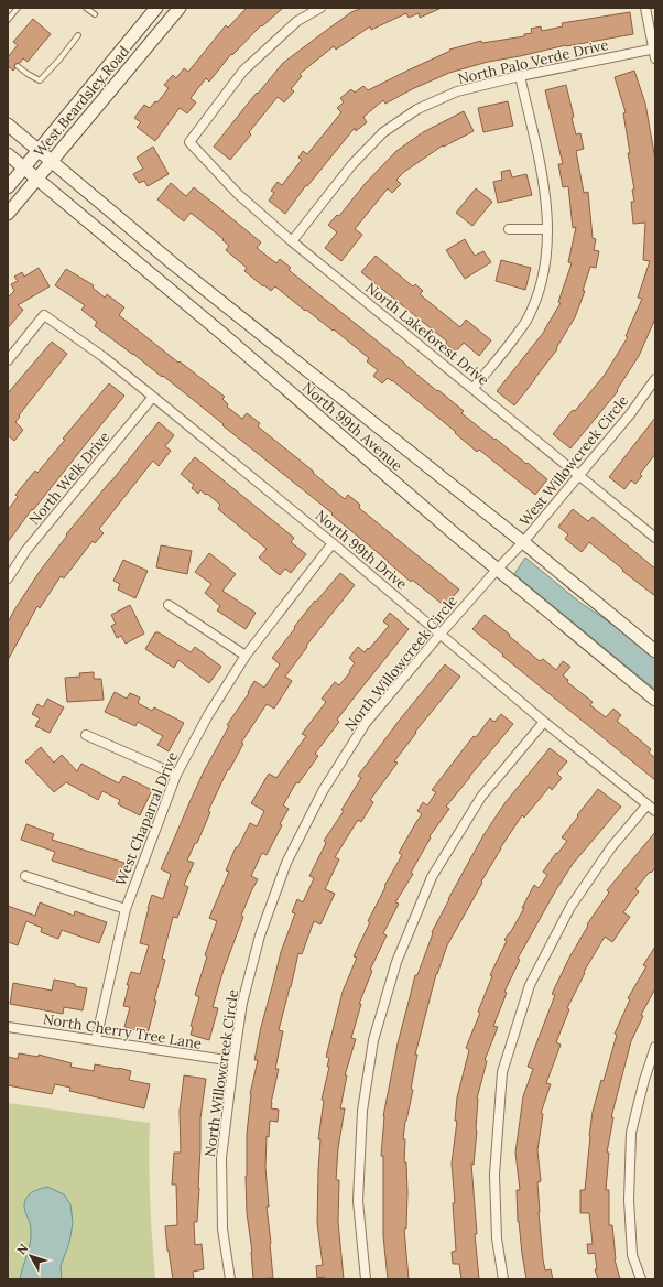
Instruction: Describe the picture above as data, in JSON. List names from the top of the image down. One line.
{"streets":{"main road":["West Beardsley Road","North 99th Avenue"],"street":["North Palo Verde Drive","North Lakeforest Drive","West Willowcreek Circle","North Welk Drive","North 99th Drive","North Willowcreek Circle","West Chaparral Drive","North Cherry Tree Lane"]},"crossings":[["North Palo Verde Drive","North Lakeforest Drive"],["West Beardsley Road","North 99th Avenue"],["North Lakeforest Drive","West Willowcreek Circle"],["North 99th Avenue","West Willowcreek Circle"],["North 99th Avenue","North Willowcreek Circle"],["West Willowcreek Circle","North Willowcreek Circle"],["North Welk Drive","North 99th Drive"],["North 99th Drive","North Willowcreek Circle"],["North 99th Drive","West Chaparral Drive"],["North Willowcreek Circle","North Cherry Tree Lane"],["West Chaparral Drive","North Cherry Tree Lane"]],"north":"top left"}
